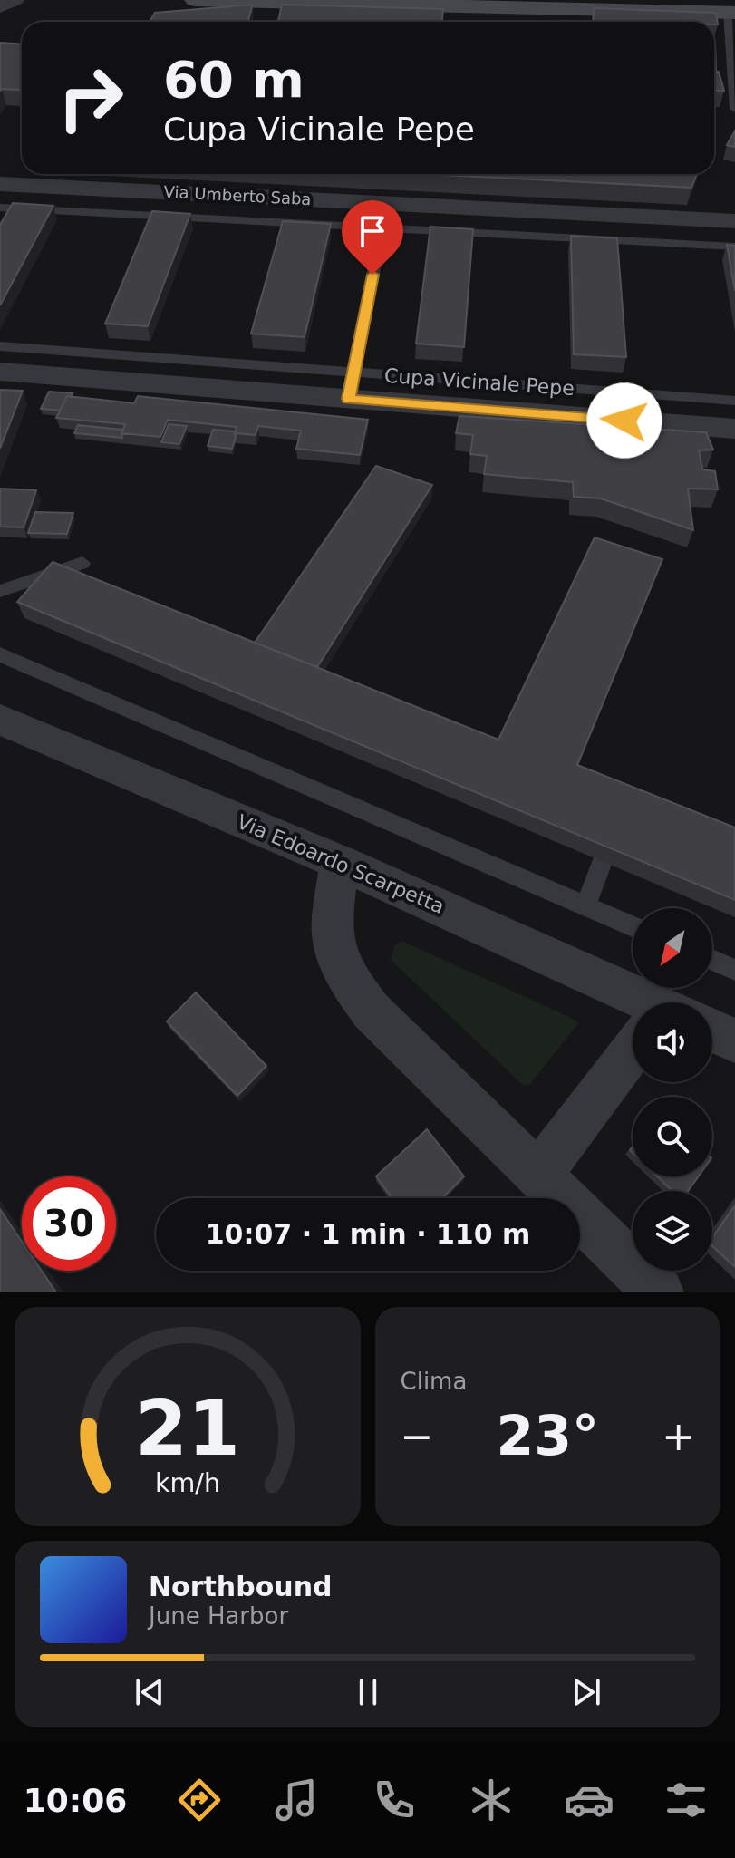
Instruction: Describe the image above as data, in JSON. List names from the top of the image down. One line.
{"streets":{"street":["Via Umberto Saba","Cupa Vicinale Pepe","Via Edoardo Scarpetta"]},"crossings":[["Via Umberto Saba","Cupa Vicinale Pepe"]],"north":"bottom left","page":{"turn":["60 m","Cupa Vicinale Pepe"],"limit":"30","trip":"10:07 · 1 min · 110 m","tile":"Clima","heat":["−","23°","+"],"song":["Northbound","June Harbor"],"tabs":"10:06","gauge":["21","km/h"]}}
